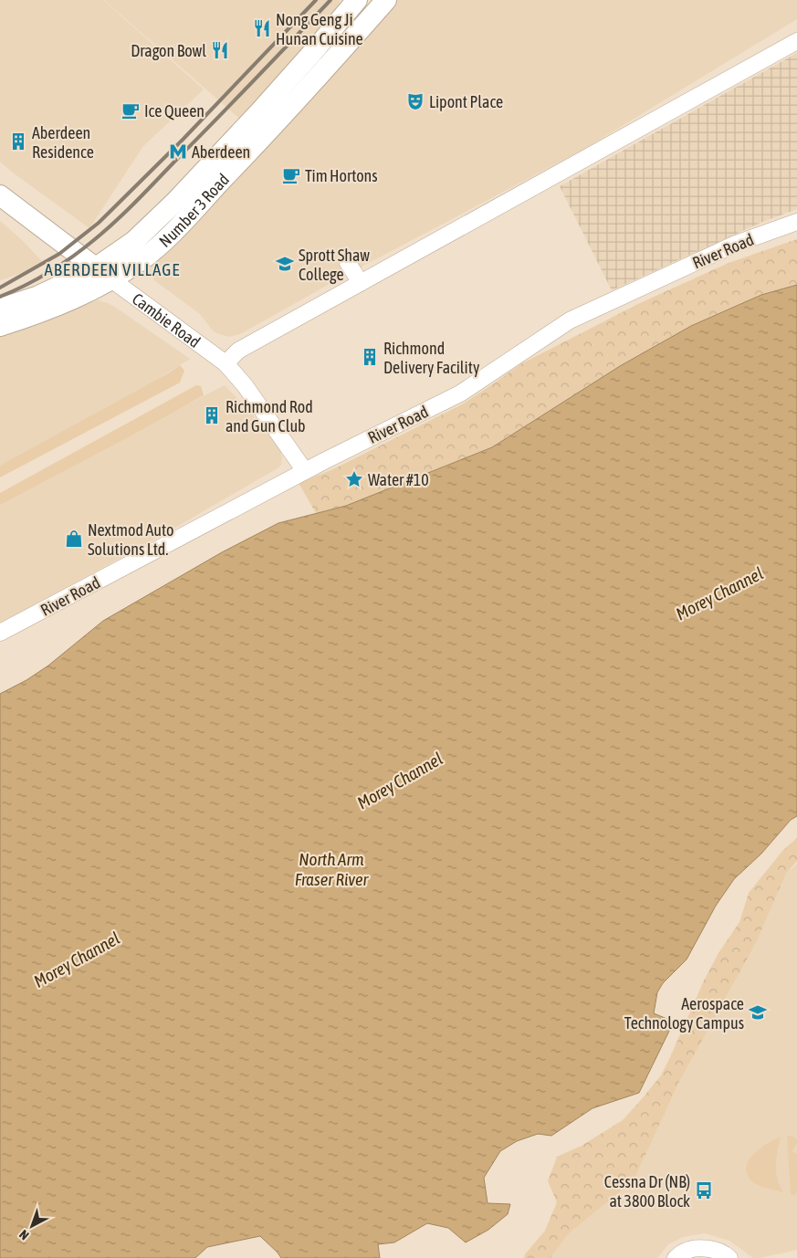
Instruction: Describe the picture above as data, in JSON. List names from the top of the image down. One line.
{"streets":{"main road":["Number 3 Road","Cambie Road"],"street":["River Road"]},"crossings":[["Number 3 Road","Cambie Road"],["River Road","Cambie Road"]],"districts":["ABERDEEN VILLAGE"],"water":["Morey Channel","North Arm Fraser River"],"places":{"restaurant":["Nong Geng Ji Hunan Cuisine","Dragon Bowl"],"theatre":["Lipont Place"],"cafe":["Ice Queen","Tim Hortons"],"building":["Aberdeen Residence","Richmond Delivery Facility","Richmond Rod and Gun Club"],"metro station":["Aberdeen"],"school or university":["Sprott Shaw College","Aerospace Technology Campus"],"place":["Water #10"],"shop":["Nextmod Auto Solutions Ltd."],"bus stop":["Cessna Dr (NB) at 3800 Block"]},"north":"bottom left"}
